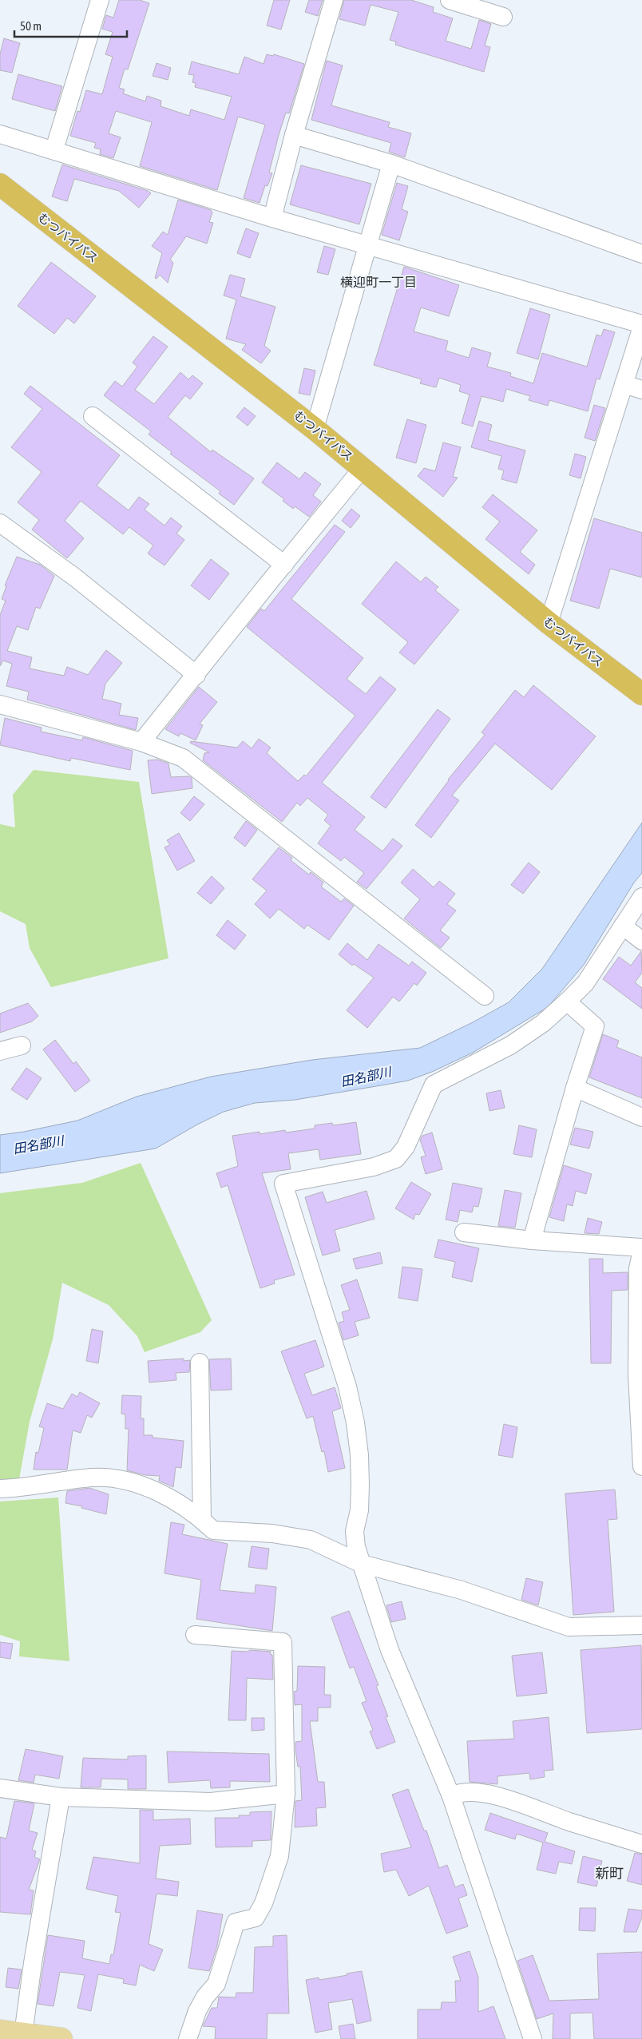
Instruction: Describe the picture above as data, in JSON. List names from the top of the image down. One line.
{"streets":{"highway":["むつバイパス"]},"districts":["横迎町一丁目","新町"],"water":["田名部川"],"scale_bar":"50 m"}
